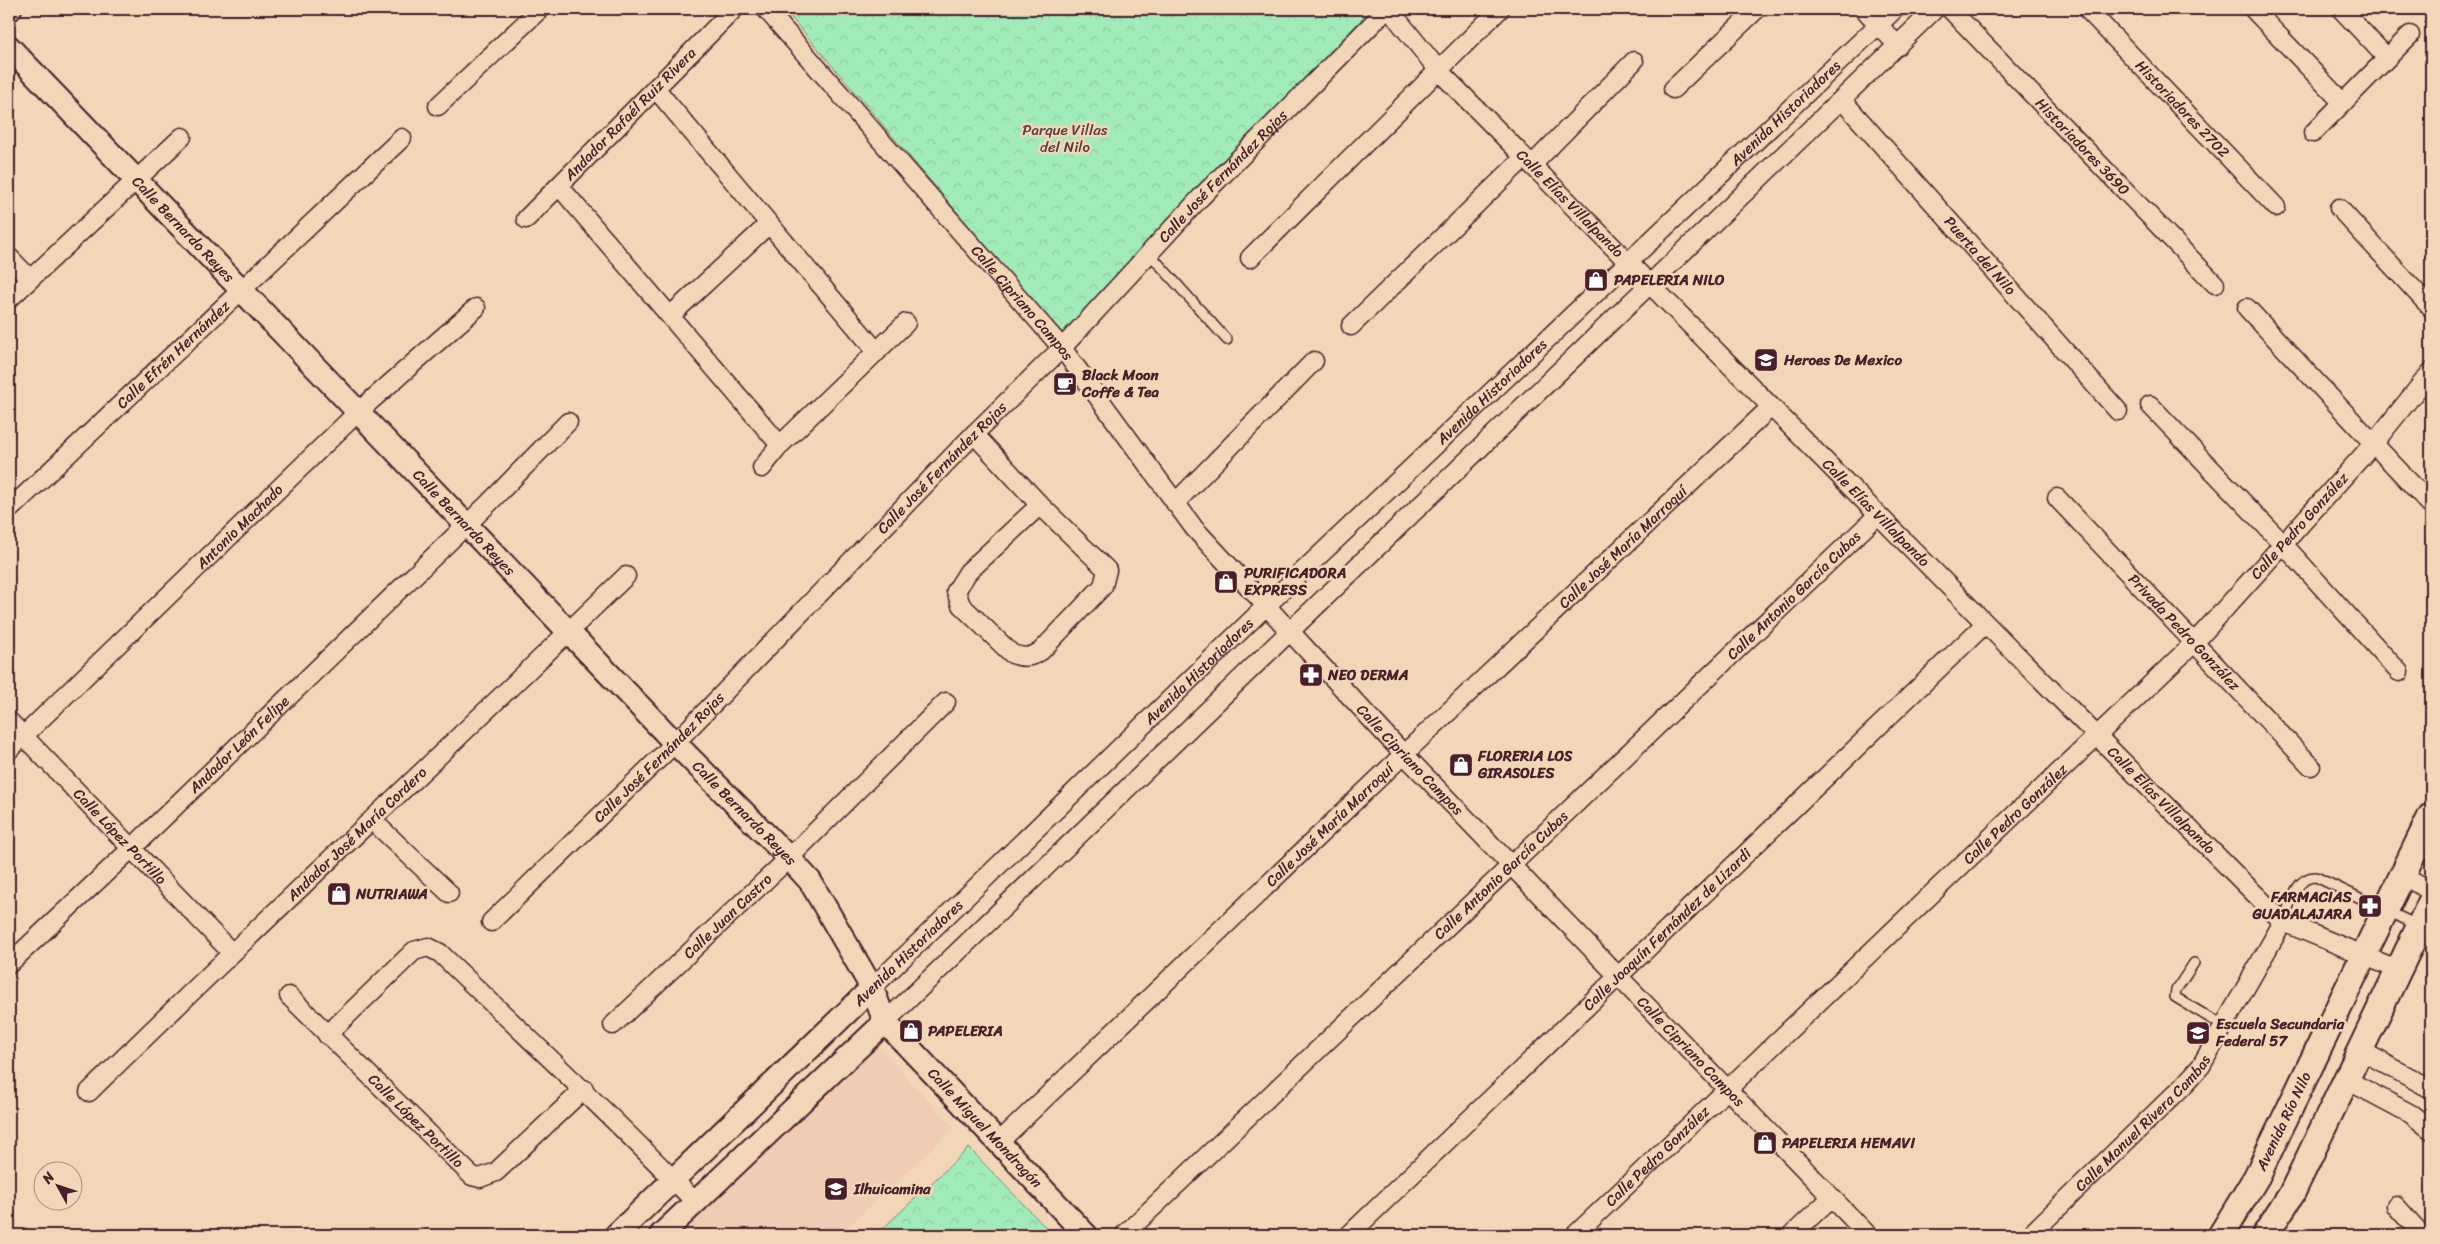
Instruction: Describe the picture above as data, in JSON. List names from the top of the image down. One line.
{"streets":{"main road":["Avenida Río Nilo"],"street":["Historiadores 2702","Avenida Historiadores","Andador Rafaél Ruiz Rivera","Historiadores 3690","Calle José Fernández Rojas","Calle Elías Villalpando","Calle Bernardo Reyes","Puerta del Nilo","Calle Cipriano Campos","Calle Efrén Hernández","Antonio Machado","Calle Pedro González","Calle José María Marroquí","Calle Antonio García Cubas","Privada Pedro González","Andador León Felipe","Andador José María Cordero","Calle López Portillo","Calle Juan Castro","Calle Joaquín Fernández de Lizardi","Calle Manuel Rivera Cambas","Calle Miguel Mondragón"]},"crossings":[["Avenida Historiadores","Calle Elías Villalpando"],["Avenida Historiadores","Calle Bernardo Reyes"],["Avenida Historiadores","Puerta del Nilo"],["Avenida Historiadores","Calle Cipriano Campos"],["Avenida Historiadores","Calle Miguel Mondragón"],["Calle José Fernández Rojas","Calle Elías Villalpando"],["Calle José Fernández Rojas","Calle Bernardo Reyes"],["Calle José Fernández Rojas","Calle Cipriano Campos"],["Calle Elías Villalpando","Calle Pedro González"],["Calle Elías Villalpando","Calle José María Marroquí"],["Calle Elías Villalpando","Calle Antonio García Cubas"],["Calle Elías Villalpando","Calle Joaquín Fernández de Lizardi"],["Calle Elías Villalpando","Avenida Río Nilo"],["Calle Elías Villalpando","Calle Manuel Rivera Cambas"],["Calle Bernardo Reyes","Calle Efrén Hernández"],["Calle Bernardo Reyes","Antonio Machado"],["Calle Bernardo Reyes","Andador León Felipe"],["Calle Bernardo Reyes","Andador José María Cordero"],["Calle Bernardo Reyes","Calle Juan Castro"],["Calle Bernardo Reyes","Calle Miguel Mondragón"],["Calle Cipriano Campos","Calle Pedro González"],["Calle Cipriano Campos","Calle José María Marroquí"],["Calle Cipriano Campos","Calle Antonio García Cubas"],["Calle Cipriano Campos","Calle Joaquín Fernández de Lizardi"],["Antonio Machado","Calle López Portillo"],["Calle Pedro González","Privada Pedro González"],["Calle José María Marroquí","Calle Miguel Mondragón"],["Andador León Felipe","Calle López Portillo"],["Andador José María Cordero","Calle López Portillo"]],"parks":["Parque Villas del Nilo"],"places":{"shop":["PAPELERIA NILO","PURIFICADORA EXPRESS","FLORERIA LOS GIRASOLES","NUTRIAWA","PAPELERIA","PAPELERIA HEMAVI"],"school or university":["Heroes De Mexico","Escuela Secundaria Federal 57","Ilhuicamina"],"cafe":["Black Moon Coffe & Tea"],"pharmacy":["NEO DERMA","FARMACIAS GUADALAJARA"]},"north":"top left"}
